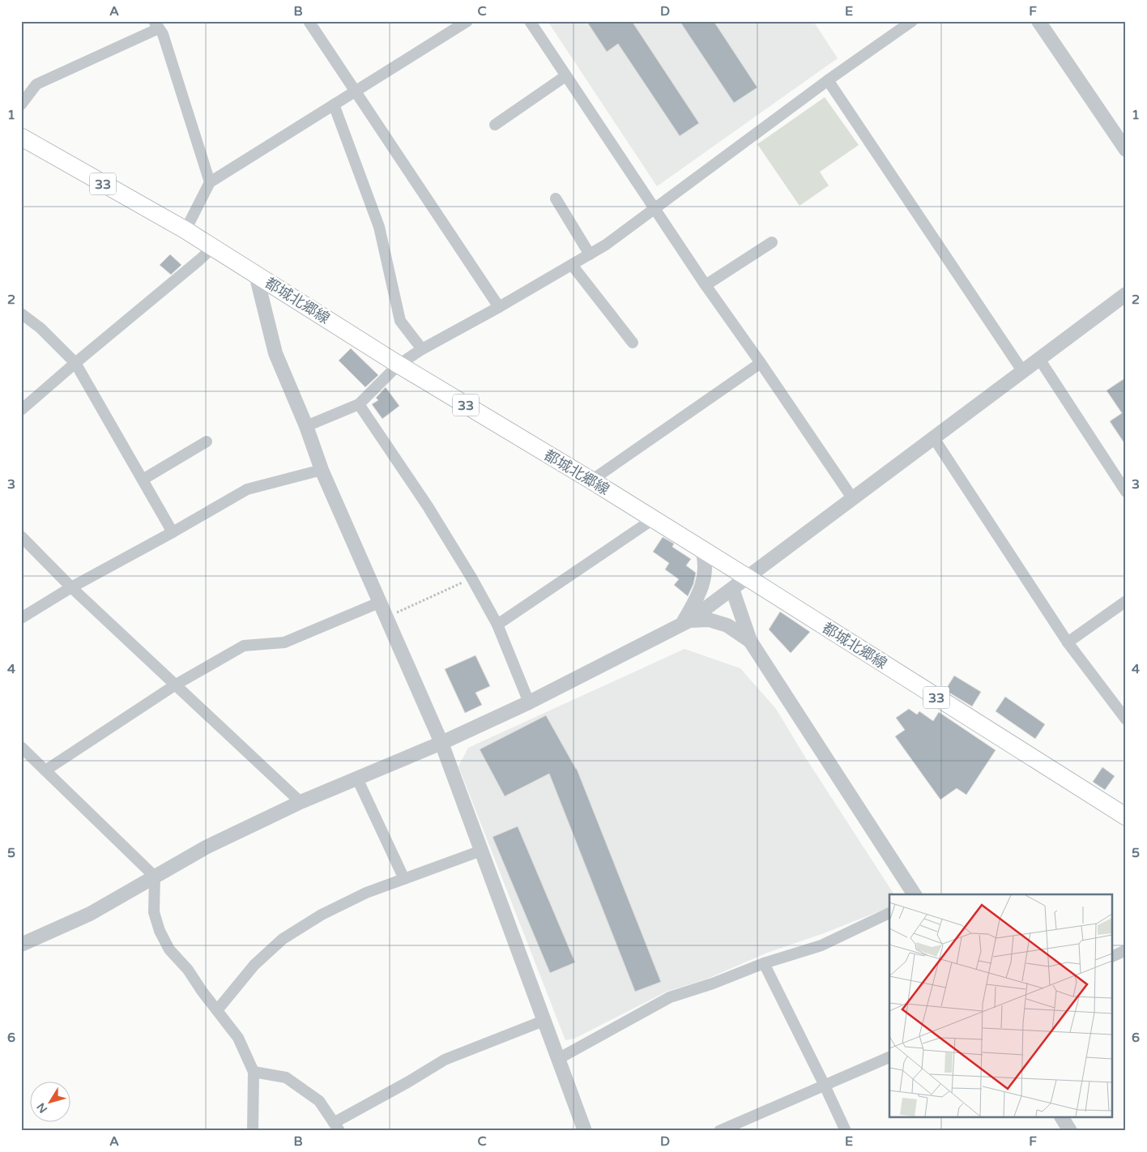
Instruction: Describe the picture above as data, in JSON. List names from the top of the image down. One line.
{"streets":{"main road":["33","都城北郷線"]},"north":"bottom left","grid":{"columns":["A","B","C","D","E","F"],"rows":["1","2","3","4","5","6"]}}
